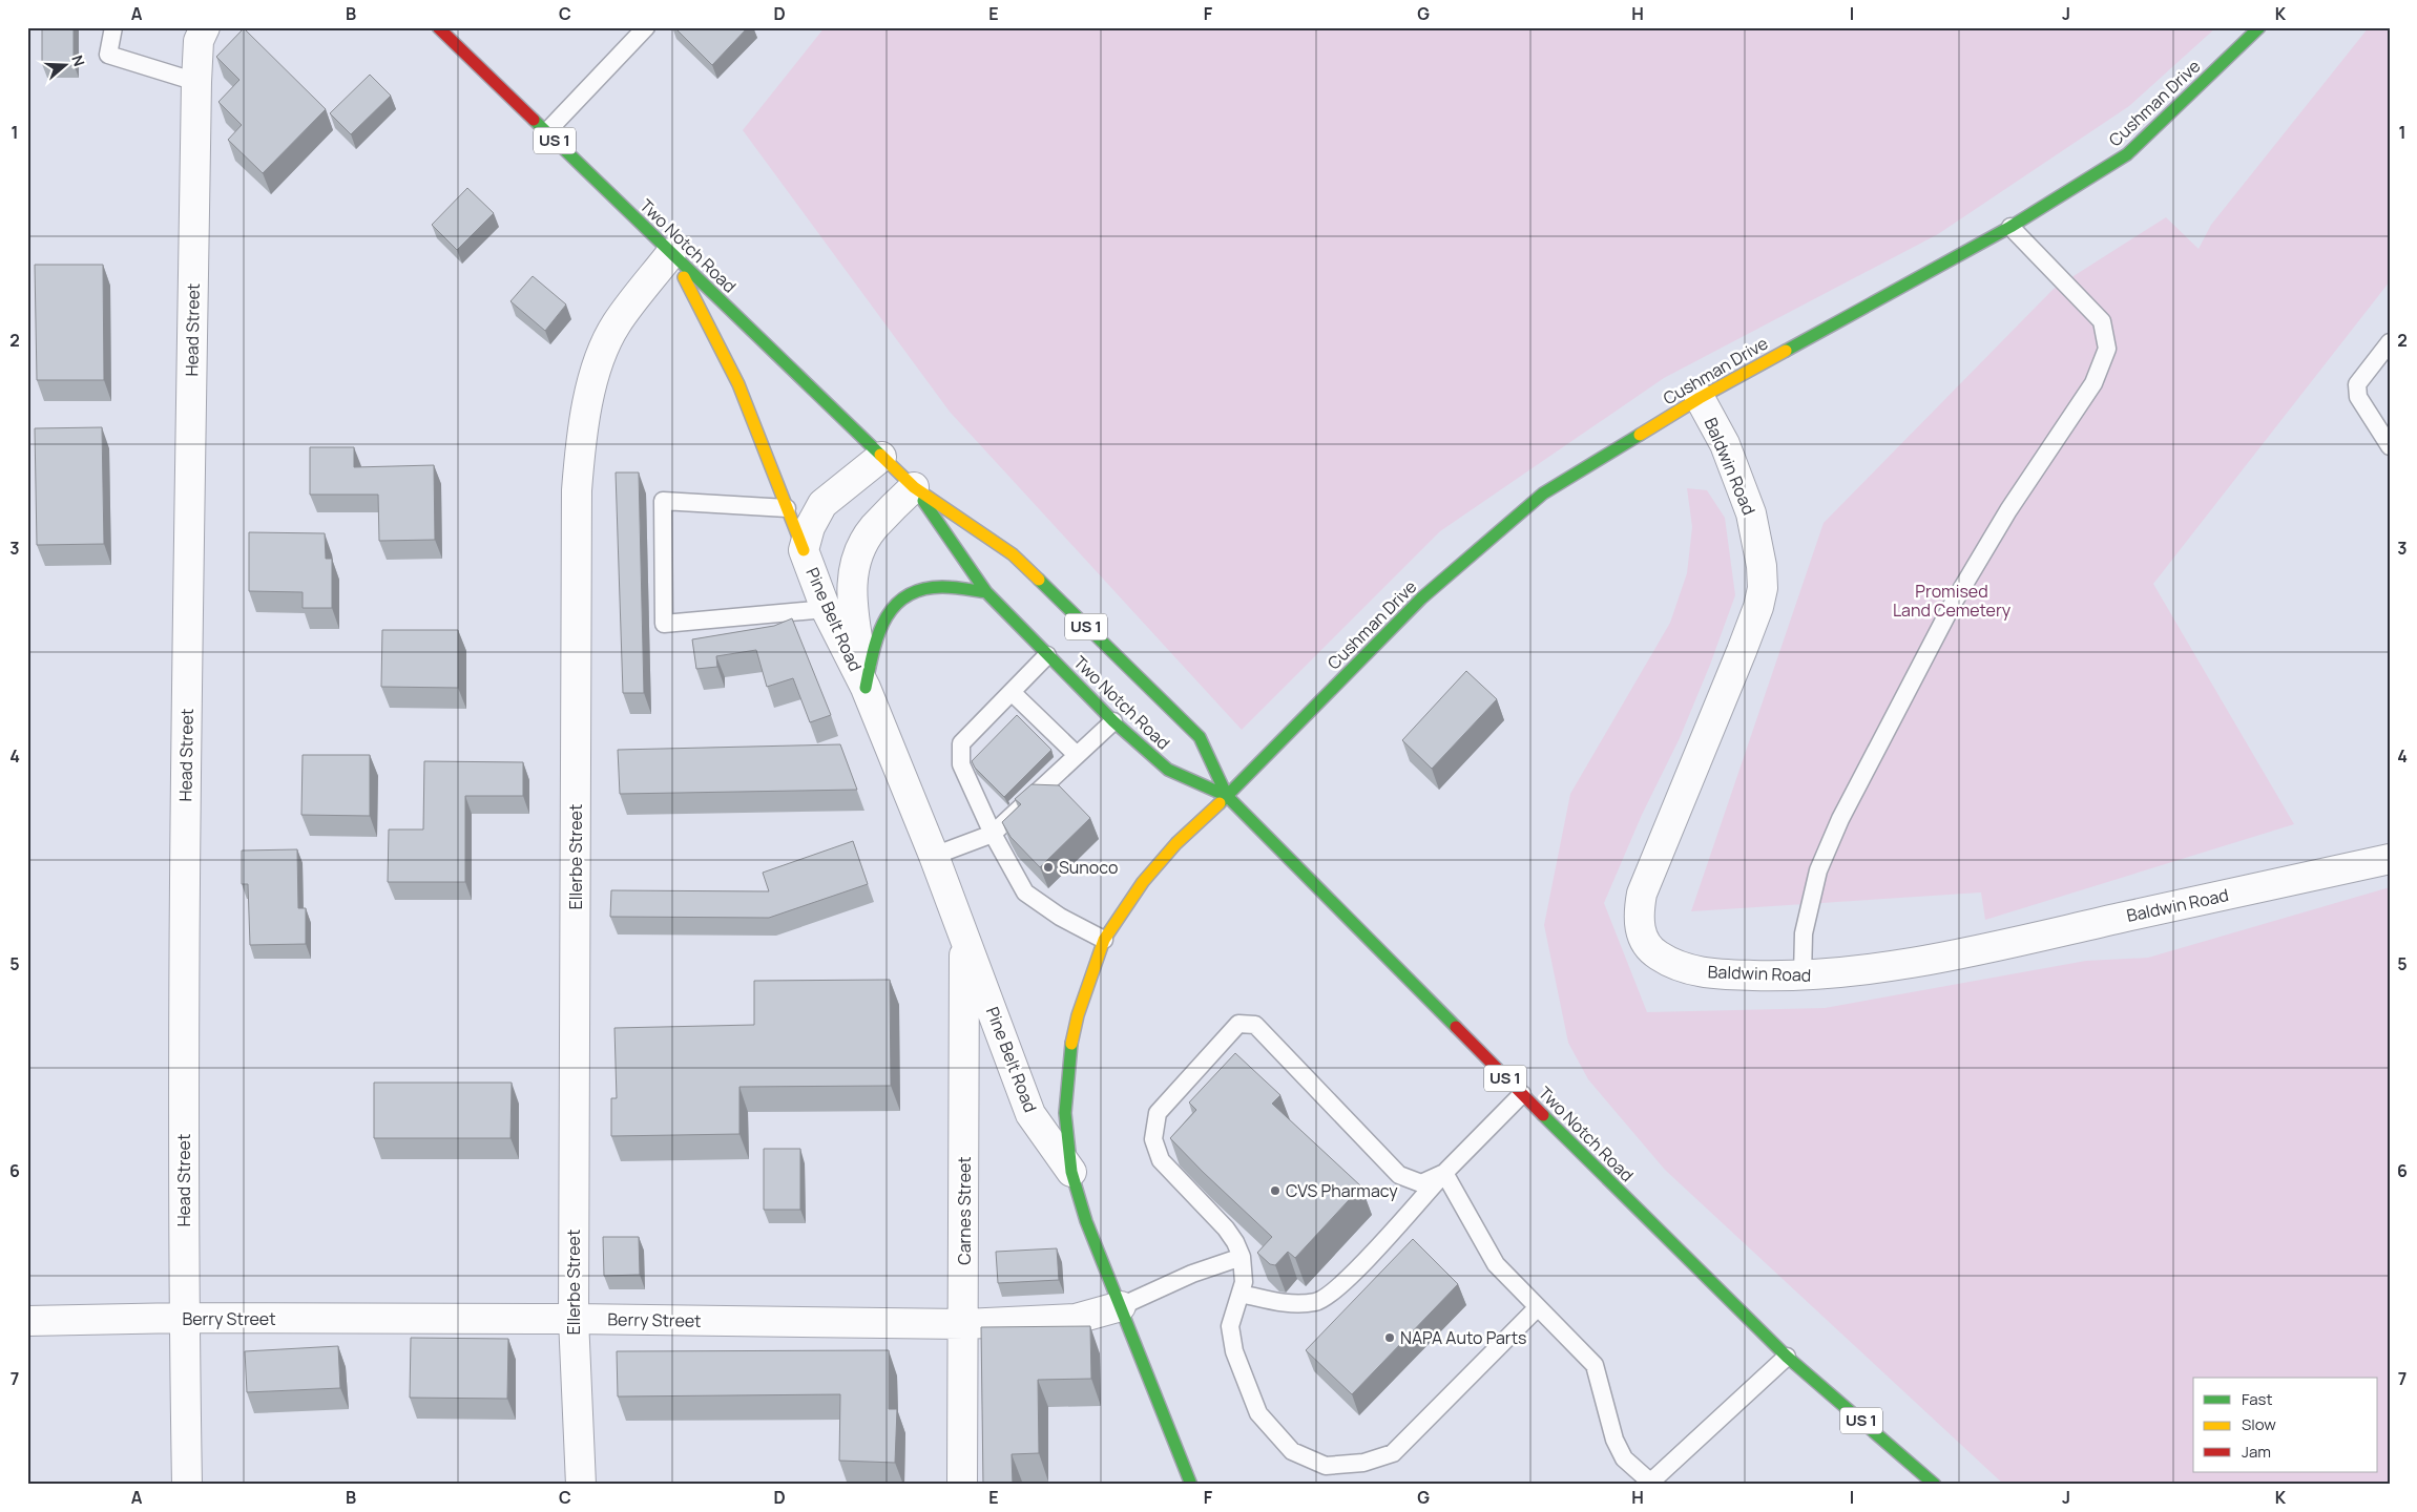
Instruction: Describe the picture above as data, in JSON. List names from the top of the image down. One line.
{"streets":{"main road":["Cushman Drive","US 1","Two Notch Road","Pine Belt Road"],"street":["Head Street","Baldwin Road","Ellerbe Street","Carnes Street","Berry Street"]},"crossings":[["Cushman Drive","Two Notch Road"],["Cushman Drive","Baldwin Road"],["Cushman Drive","Pine Belt Road"],["Two Notch Road","Pine Belt Road"],["Two Notch Road","Ellerbe Street"],["Head Street","Berry Street"],["Pine Belt Road","Carnes Street"],["Pine Belt Road","Berry Street"],["Ellerbe Street","Berry Street"],["Carnes Street","Berry Street"]],"parks":["Promised Land Cemetery"],"places":["Sunoco","CVS Pharmacy","NAPA Auto Parts"],"legend":["Fast","Slow","Jam"],"north":"right","grid":{"columns":["A","B","C","D","E","F","G","H","I","J","K"],"rows":["1","2","3","4","5","6","7"]}}
